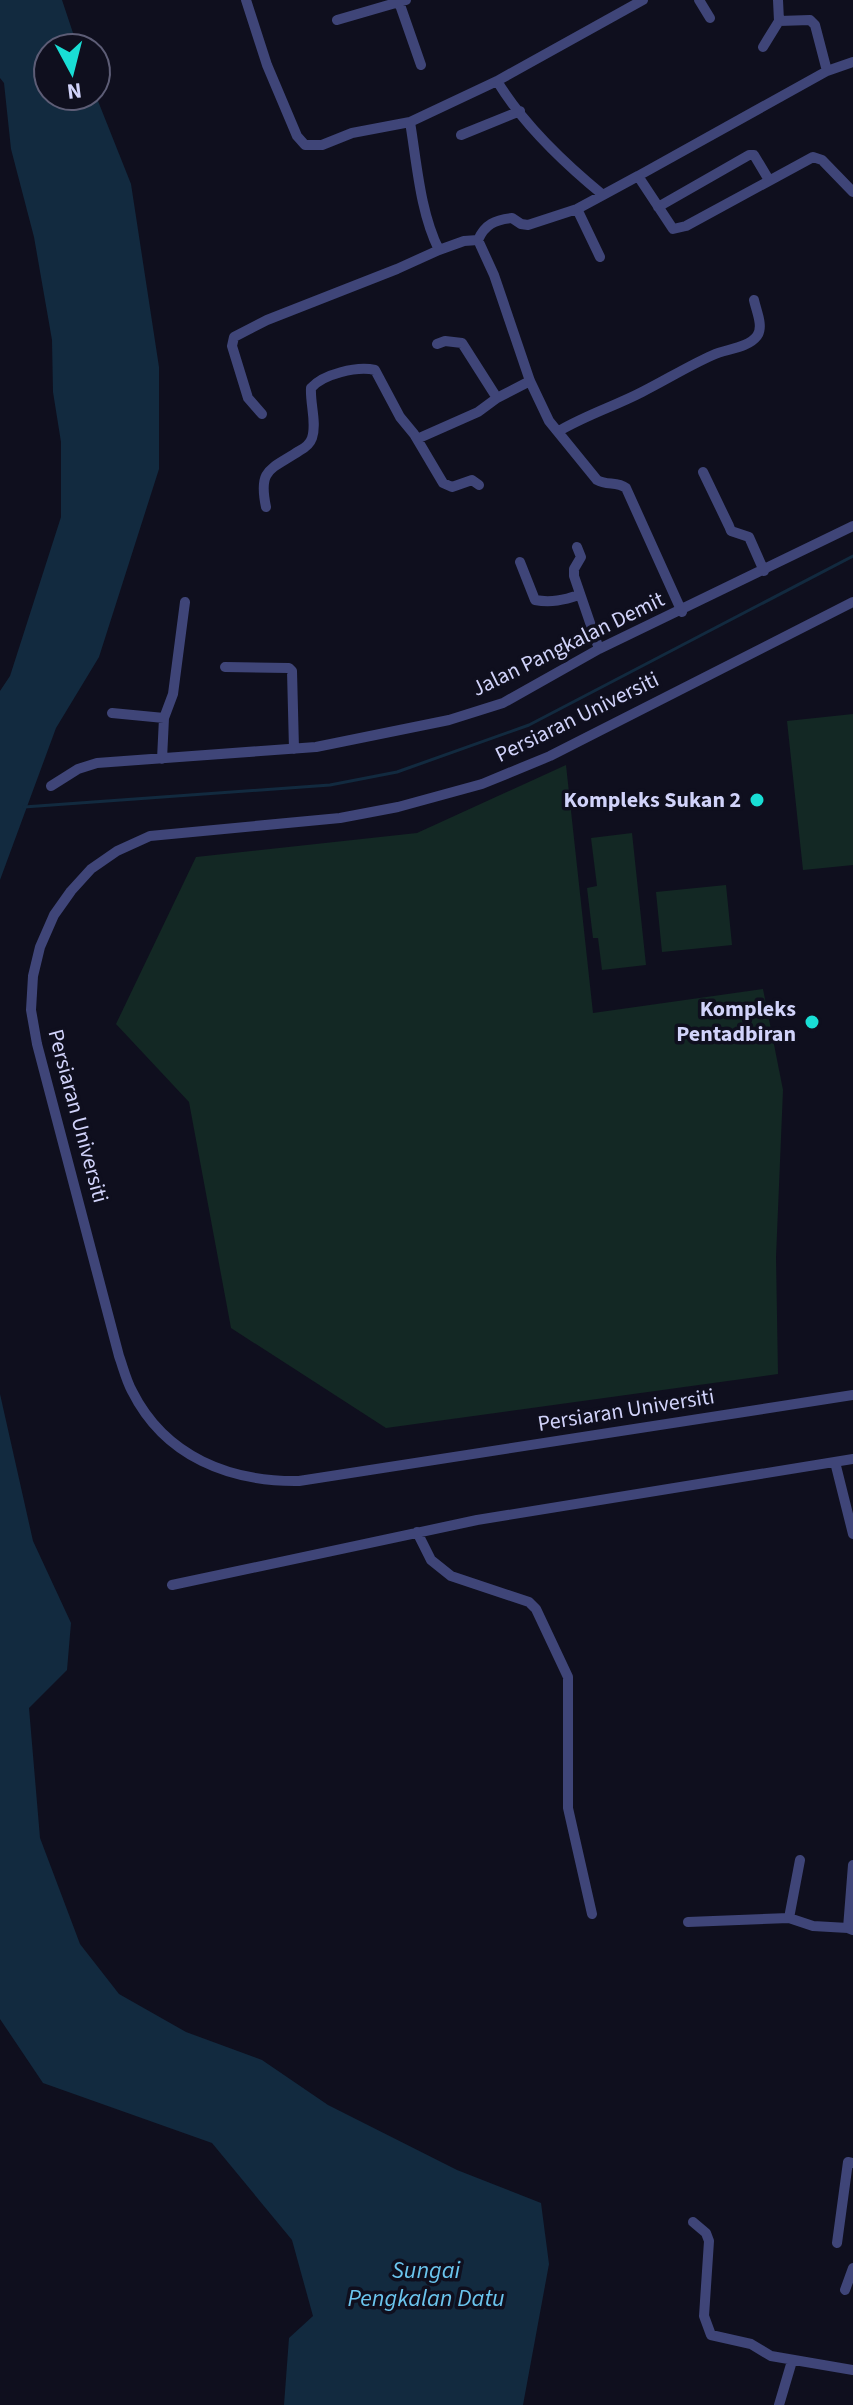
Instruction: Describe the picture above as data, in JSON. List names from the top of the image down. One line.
{"streets":{"street":["Jalan Pangkalan Demit","Persiaran Universiti"]},"water":["Sungai Pengkalan Datu"],"places":["Kompleks Sukan 2","Kompleks Pentadbiran"],"north":"bottom"}
